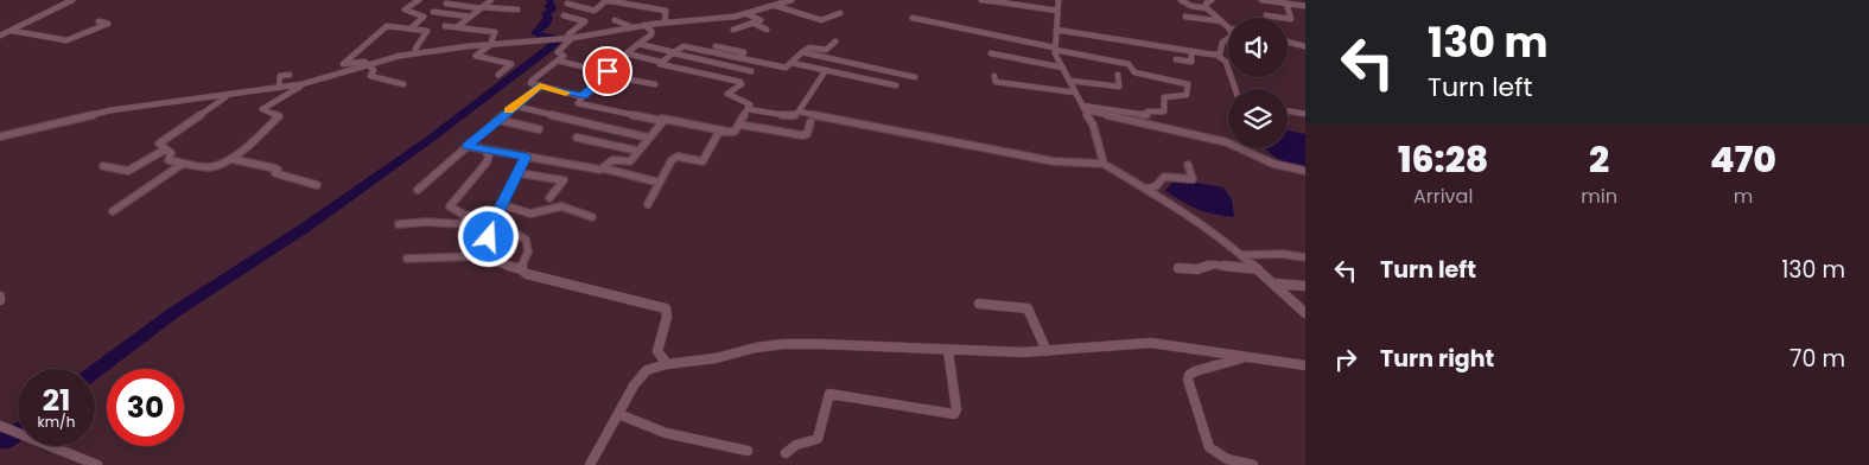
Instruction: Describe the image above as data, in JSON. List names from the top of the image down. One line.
{"page":{"turn":["130 m","Turn left"],"eta":["16:28","Arrival","2","min","470","m"],"list":[{"name":"Turn left","value":"130 m"},{"name":"Turn right","value":"70 m"}],"speed":"21 km/h","limit":"30"}}
